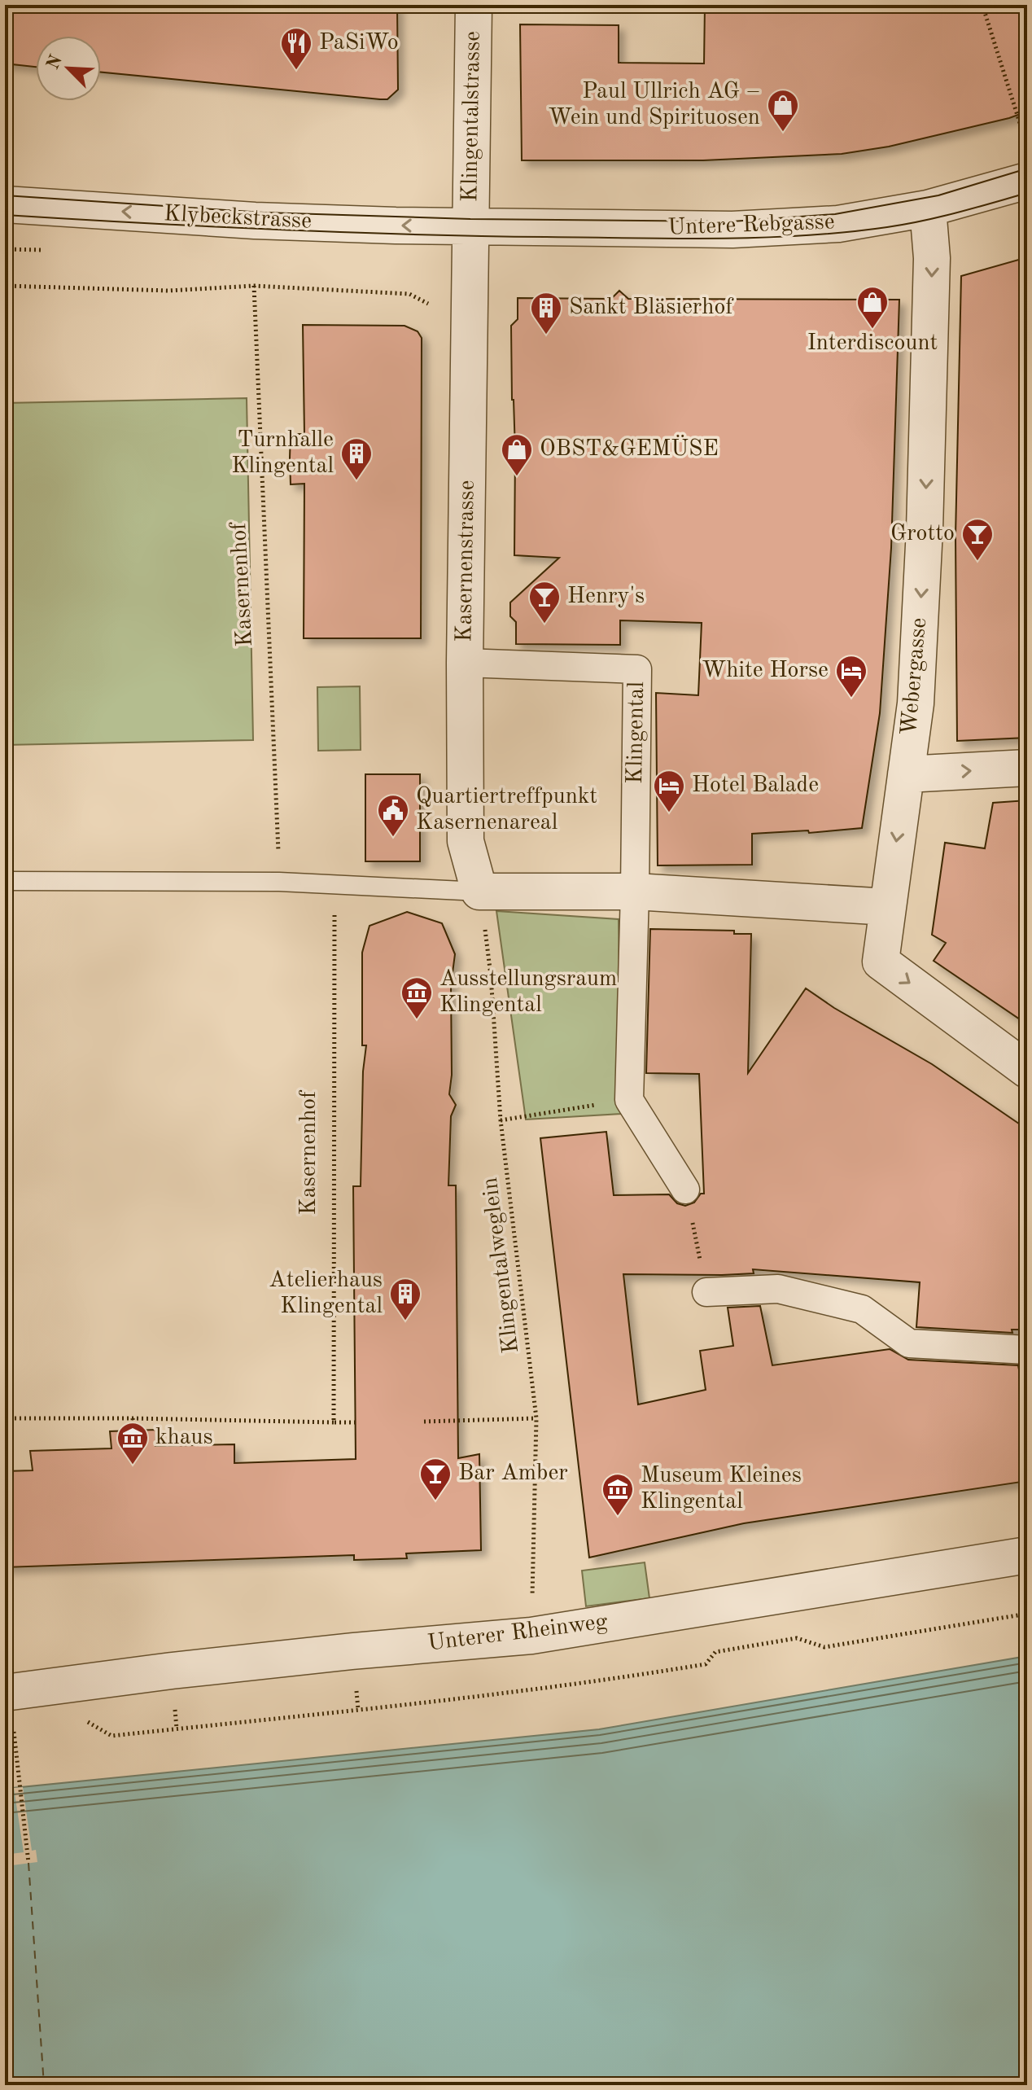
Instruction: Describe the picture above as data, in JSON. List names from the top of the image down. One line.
{"streets":{"street":["Klingentalstrasse","Klybeckstrasse","Untere Rebgasse","Kasernenstrasse","Webergasse","Klingental","Unterer Rheinweg"],"path":["Kasernenhof","Klingentalweglein"]},"crossings":[["Klingentalstrasse","Klybeckstrasse"],["Klingentalstrasse","Untere Rebgasse"],["Klingentalstrasse","Kasernenstrasse"],["Klybeckstrasse","Untere Rebgasse"],["Klybeckstrasse","Kasernenstrasse"],["Untere Rebgasse","Kasernenstrasse"],["Untere Rebgasse","Webergasse"],["Kasernenstrasse","Klingental"],["Kasernenstrasse","Klingentalweglein"],["Klingentalweglein","Unterer Rheinweg"]],"one_way":["Klybeckstrasse","Webergasse"],"places":{"restaurant":["PaSiWo"],"shop":["Paul Ullrich AG – Wein und Spirituosen","Interdiscount","OBST&GEMÜSE"],"building":["Sankt Bläsierhof","Turnhalle Klingental","Atelierhaus Klingental"],"bar":["Grotto","Henry's","Bar Amber"],"hotel":["White Horse","Hotel Balade"],"public building":["Quartiertreffpunkt Kasernenareal"],"museum":["Ausstellungsraum Klingental","khaus","Museum Kleines Klingental"]},"north":"top left"}
